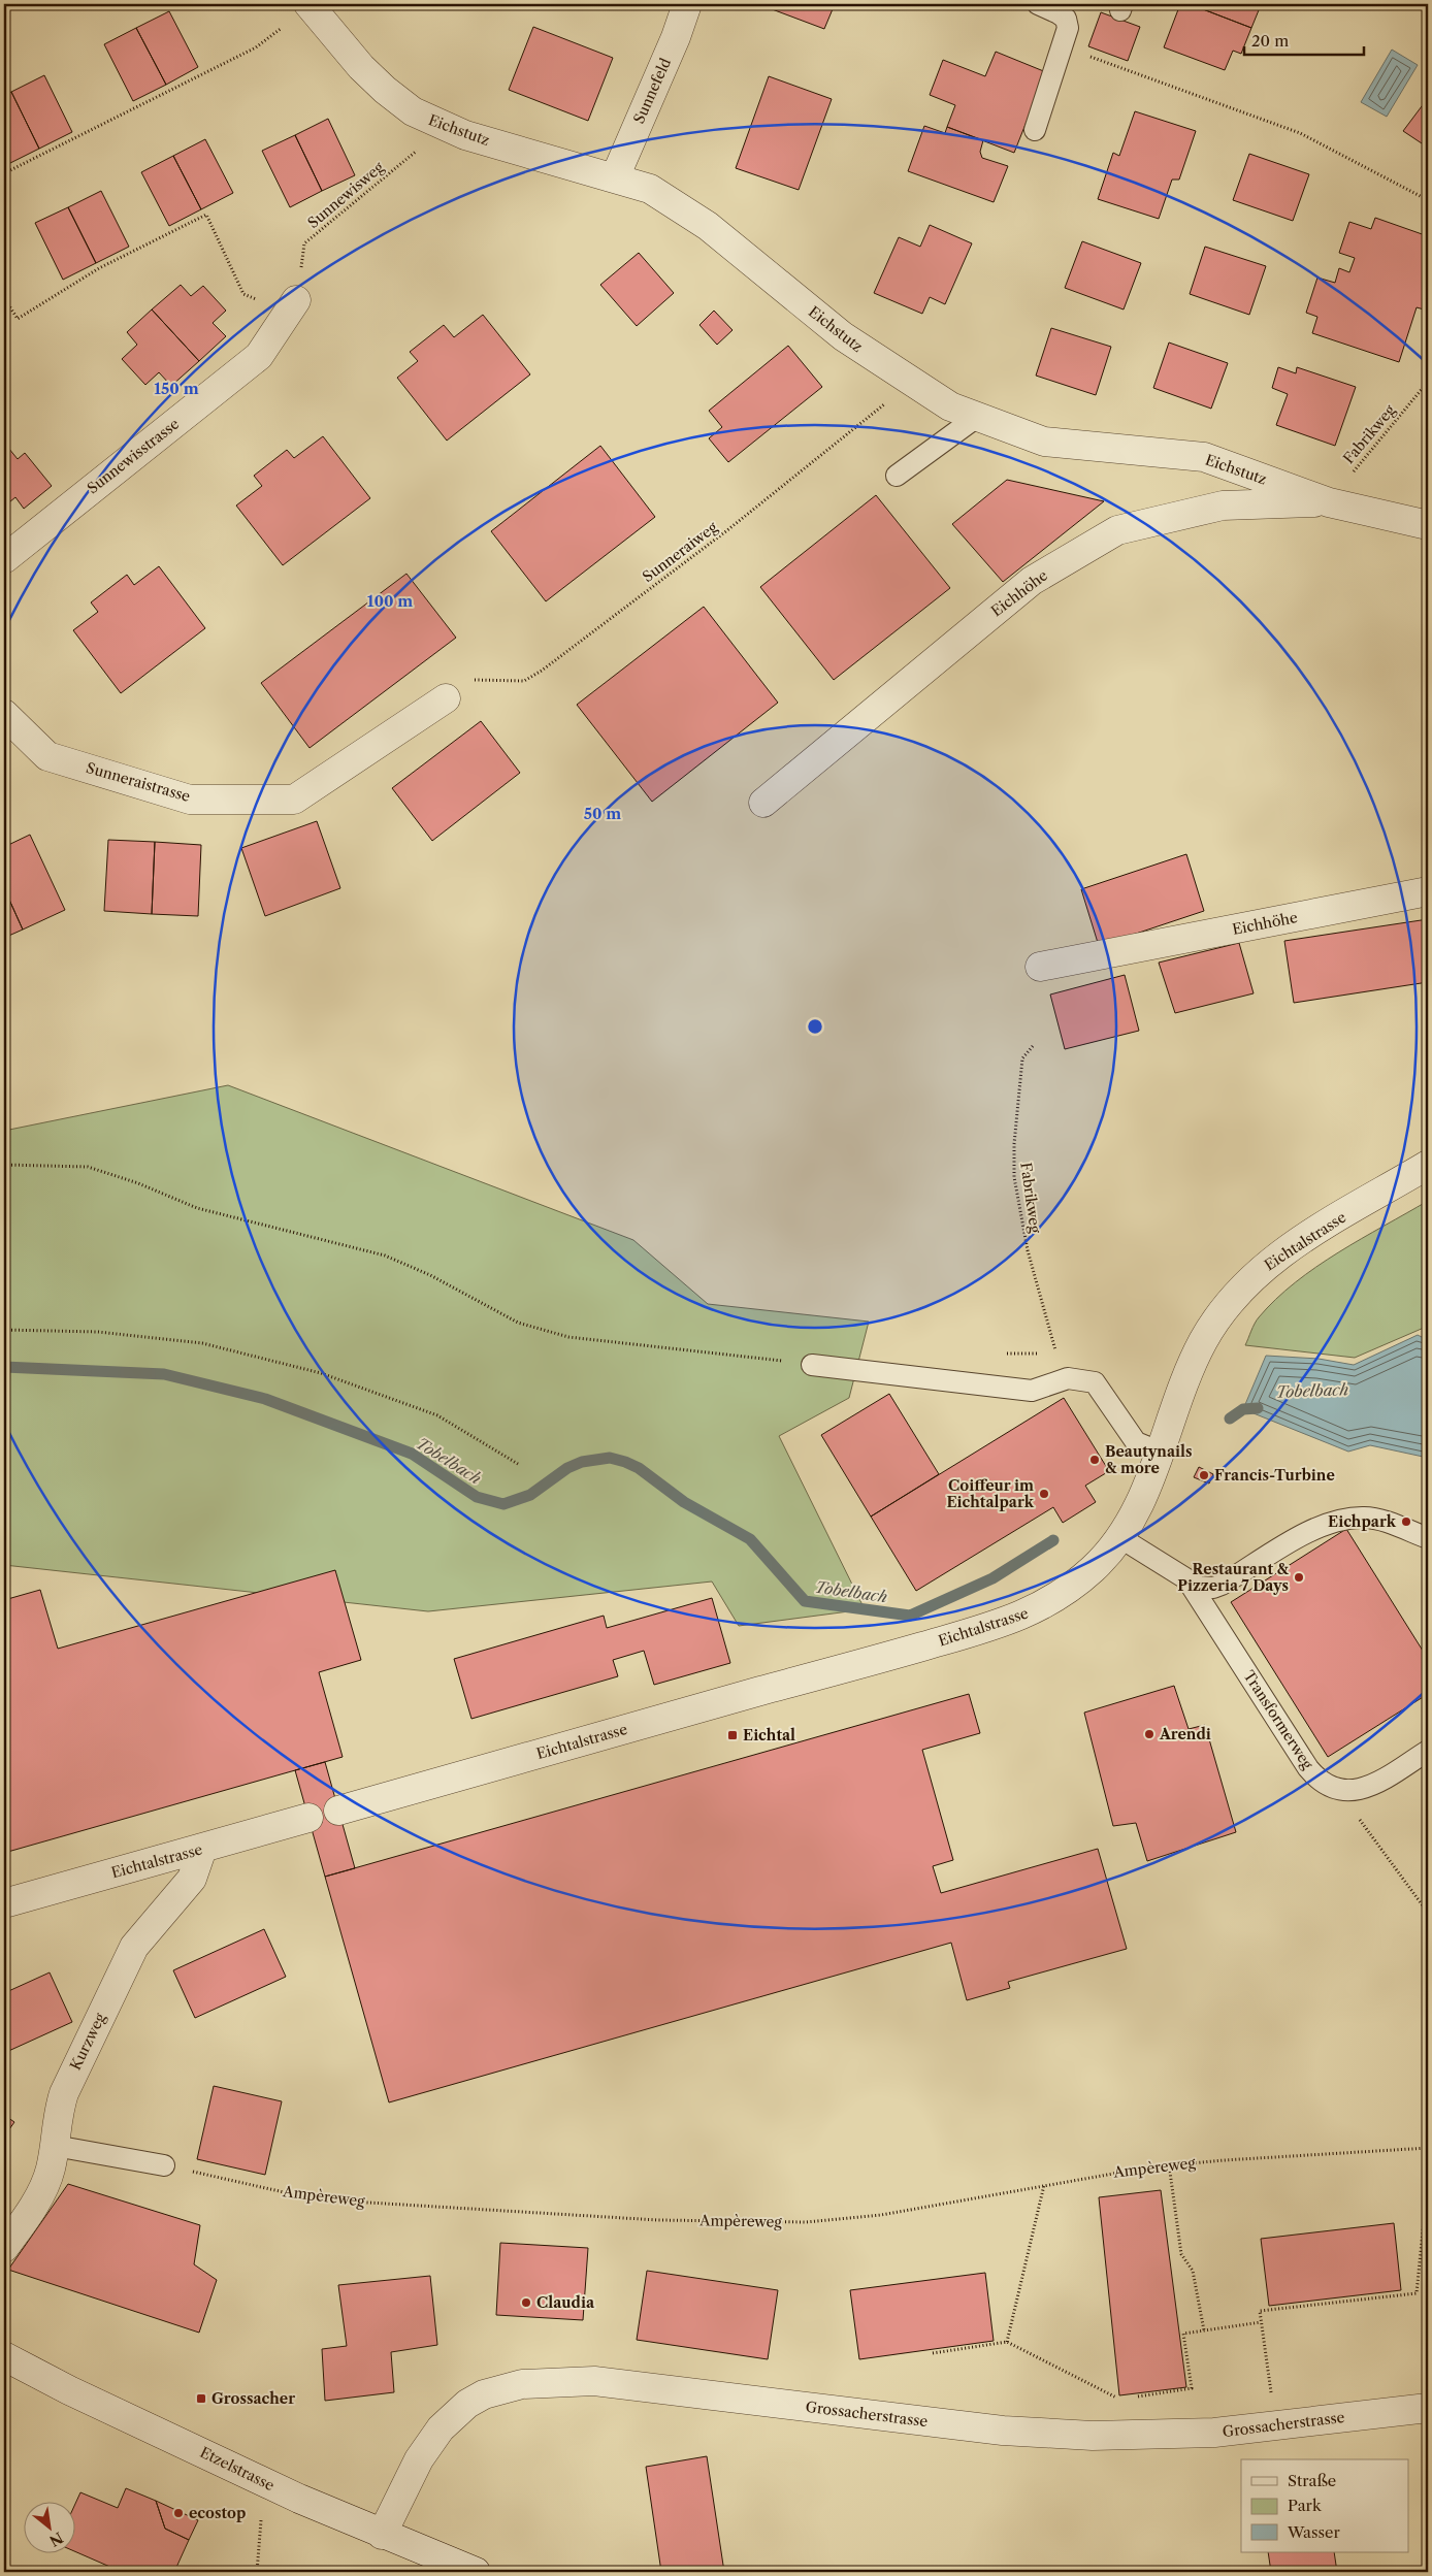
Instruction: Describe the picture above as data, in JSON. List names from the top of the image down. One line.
{"streets":{"street":["Sunnefeld","Eichstutz","Sunnewisstrasse","Eichhöhe","Sunneraistrasse","Eichtalstrasse","Kurzweg","Grossacherstrasse","Etzelstrasse"],"lane":["Transformerweg"],"path":["Sunnewisweg","Fabrikweg","Sunneraiweg","Ampèreweg"]},"crossings":[["Sunnefeld","Eichstutz"],["Eichstutz","Sunnewisweg"],["Eichstutz","Fabrikweg"],["Eichstutz","Sunneraiweg"],["Eichstutz","Eichhöhe"],["Sunnewisweg","Sunnewisstrasse"],["Fabrikweg","Eichhöhe"],["Sunneraiweg","Sunneraistrasse"],["Eichtalstrasse","Kurzweg"],["Grossacherstrasse","Etzelstrasse"]],"water":["Tobelbach"],"places":{"other":["Beautynails & more","Francis-Turbine","Coiffeur im Eichtalpark","Eichpark","Restaurant & Pizzeria 7 Days","Arendi","Claudia","ecostop"],"transit":["Eichtal","Grossacher"]},"legend":["Straße","Park","Wasser"],"scale_bar":"20 m","north":"bottom right","rings":["150 m","100 m","50 m"]}
